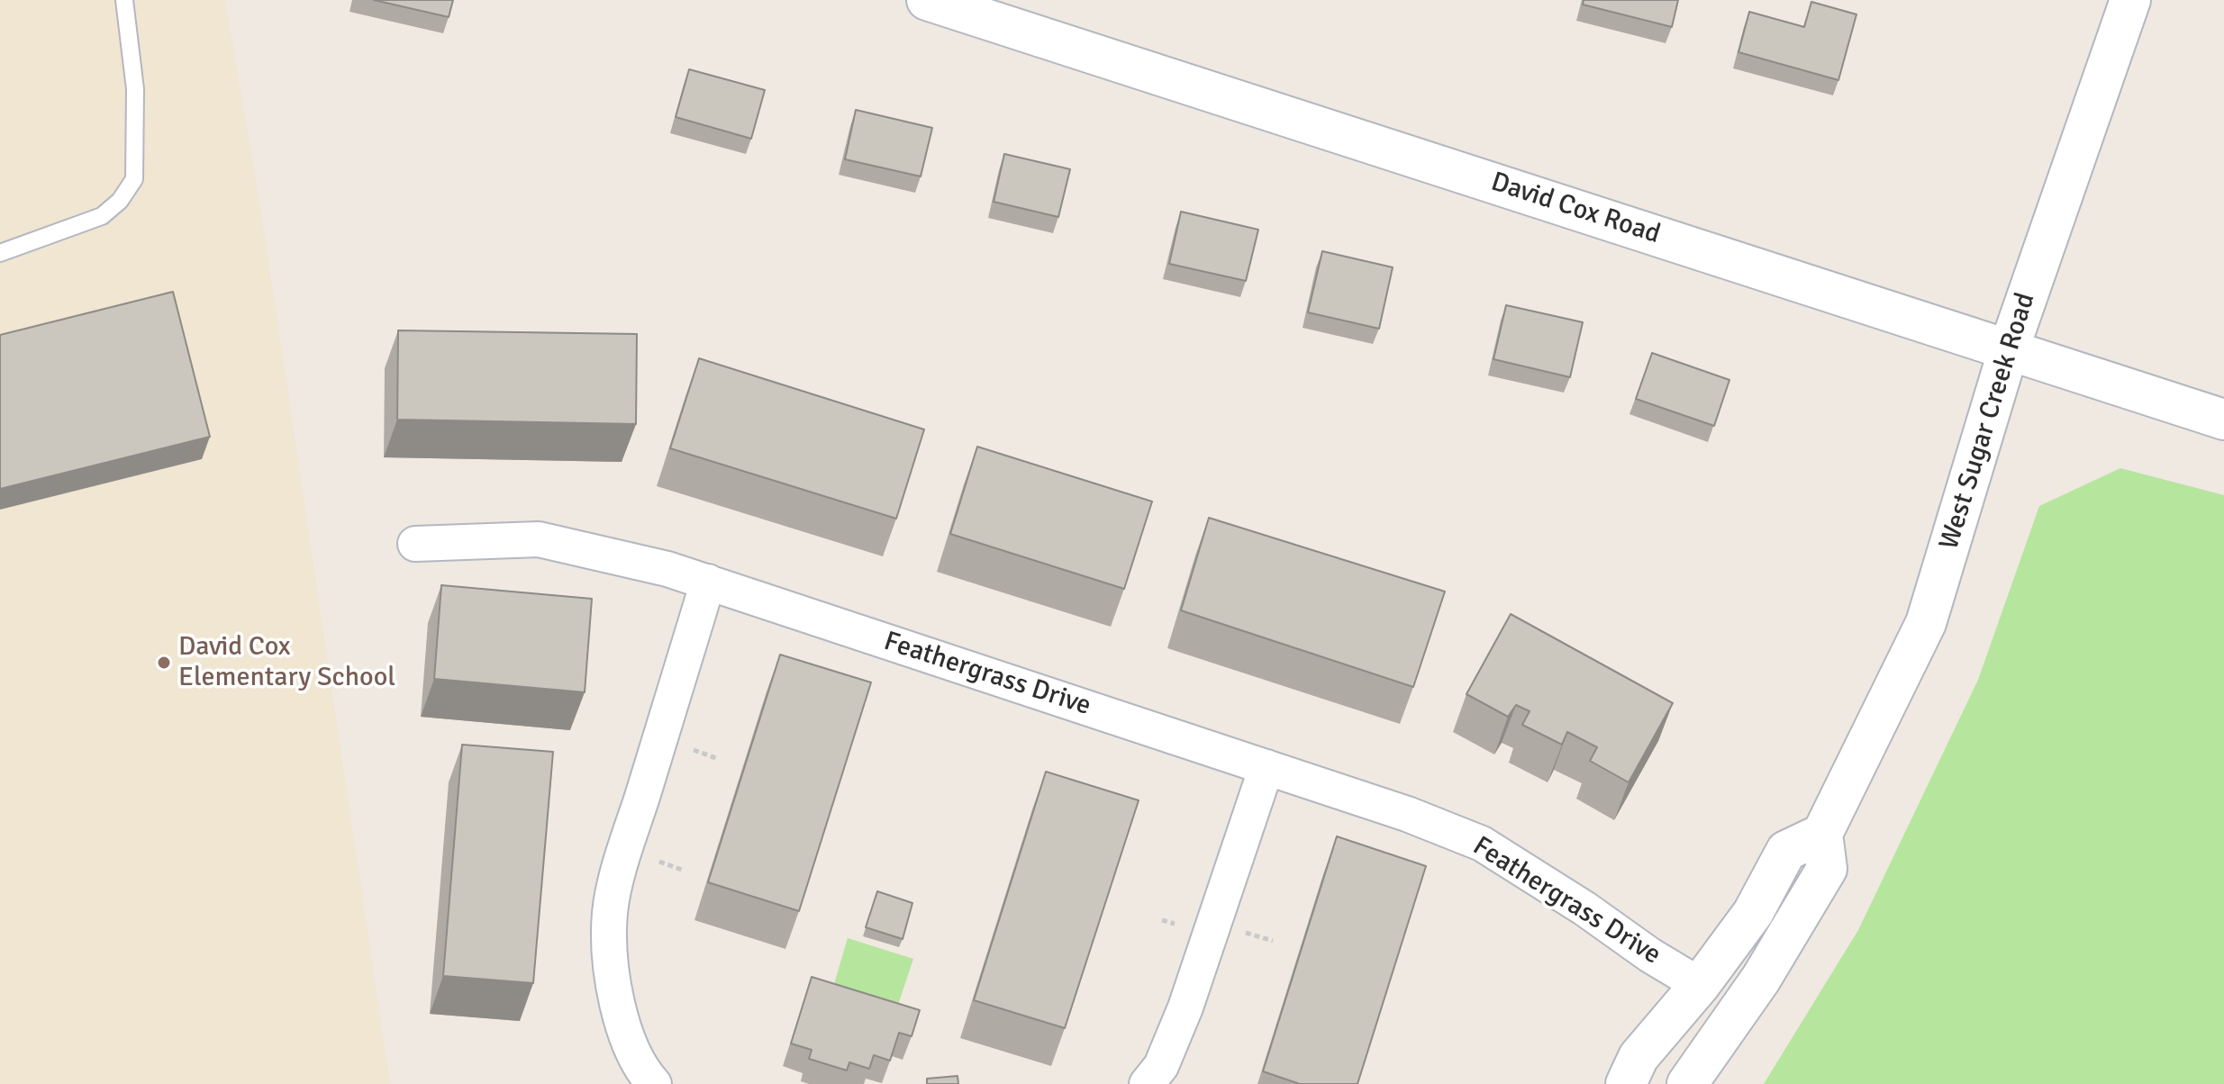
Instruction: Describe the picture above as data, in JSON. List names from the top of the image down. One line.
{"streets":{"main road":["David Cox Road","West Sugar Creek Road"],"street":["Feathergrass Drive"]},"crossings":[["David Cox Road","West Sugar Creek Road"]],"places":["David Cox Elementary School"]}
